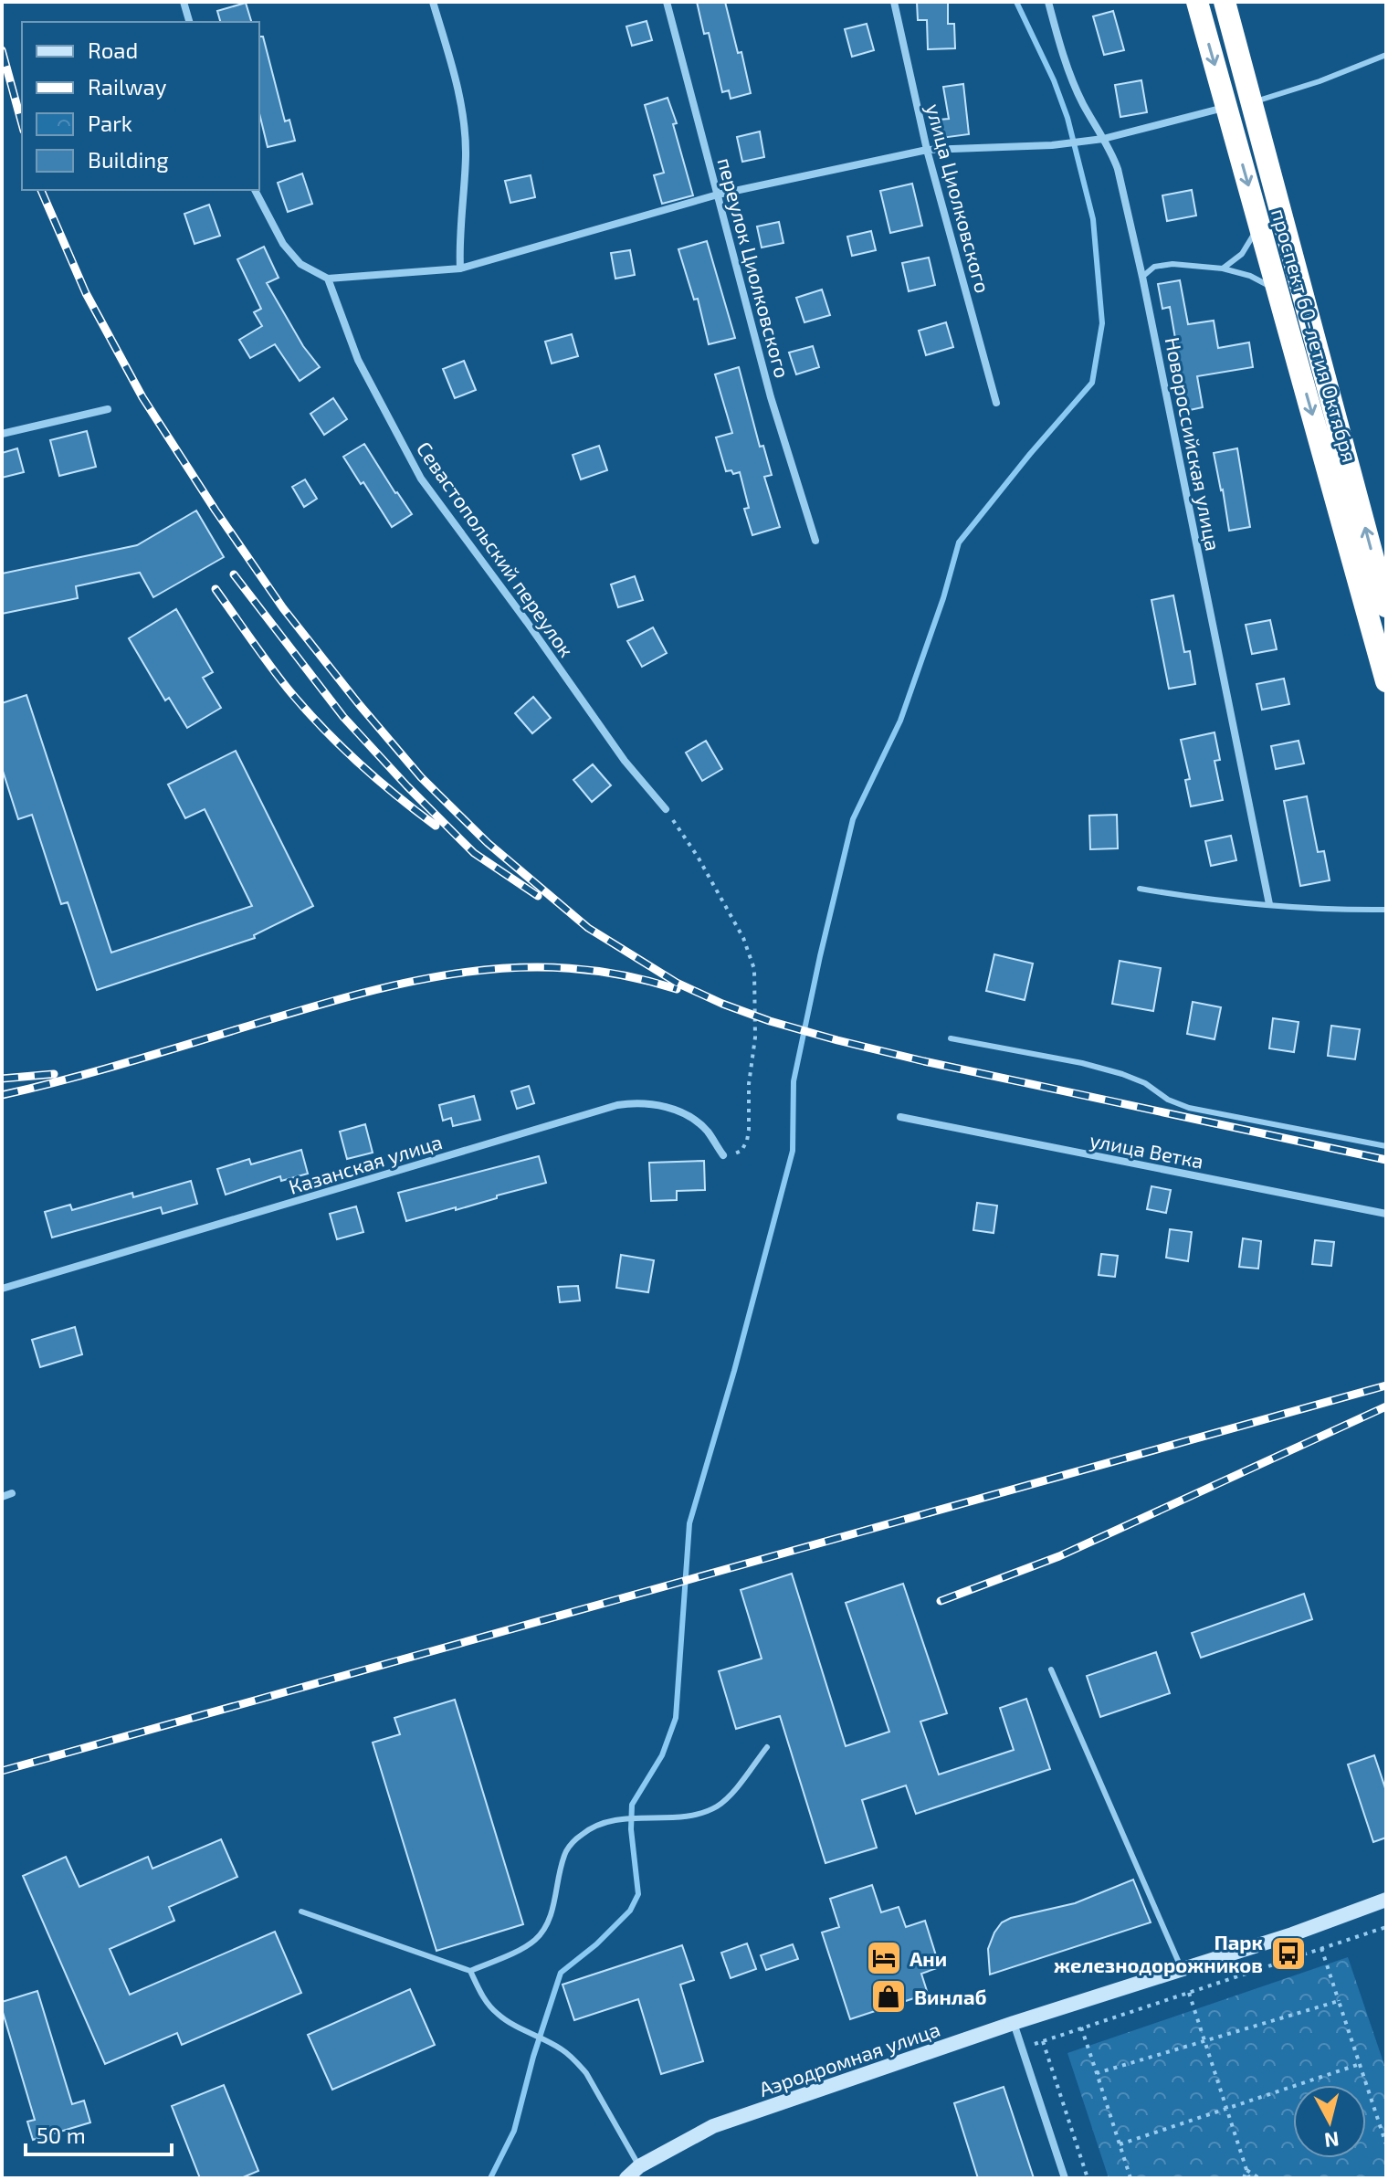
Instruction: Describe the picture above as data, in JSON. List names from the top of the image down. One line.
{"streets":{"highway":["проспект 60-летия Октября"],"street":["улица Циолковского","переулок Циолковского","Новороссийская улица","Севастопольский переулок","улица Ветка","Казанская улица","Аэродромная улица"]},"places":{"bus stop":["Парк железнодорожников"],"hotel":["Ани"],"shop":["Винлаб"]},"legend":["Road","Railway","Park","Building"],"scale_bar":"50 m","north":"bottom"}
